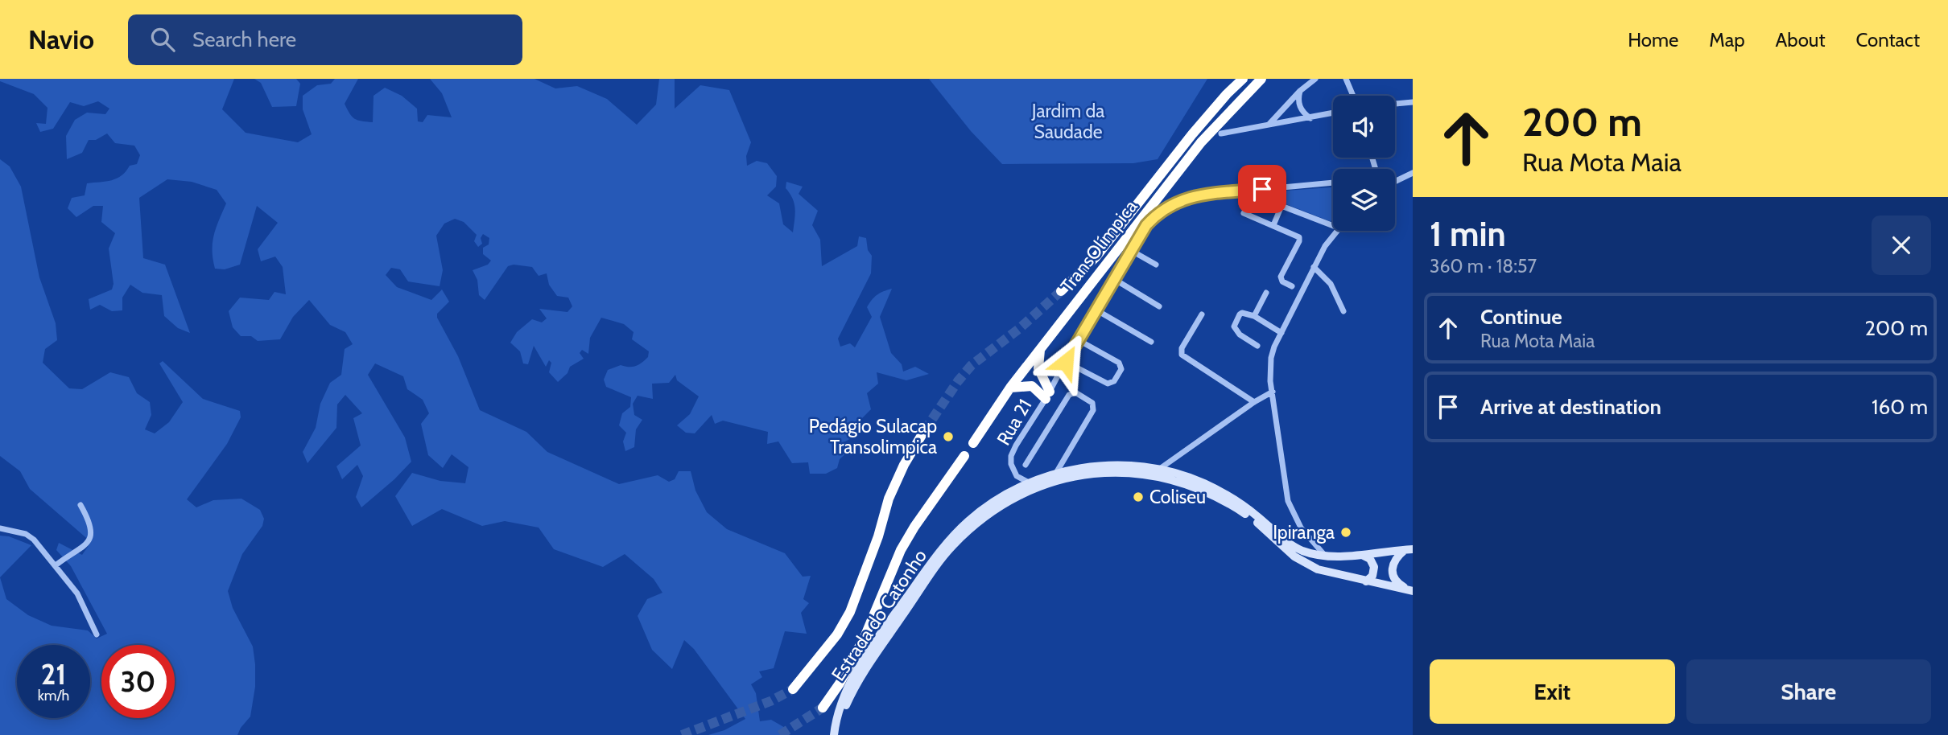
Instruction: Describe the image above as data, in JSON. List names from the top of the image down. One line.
{"streets":{"highway":["TransOlímpica"],"main road":["Estrada do Catonho"],"street":["Rua 21"]},"parks":["Jardim da Saudade"],"places":["Pedágio Sulacap Transolimpica","Coliseu","Ipiranga"],"page":{"header":"Navio","search":"Search here","nav":["Home","Map","About","Contact"],"turn":["200 m","Rua Mota Maia"],"heading":["1 min","360 m · 18:57"],"list":[{"name":"Continue","note":"Rua Mota Maia","value":"200 m"},{"name":"Arrive at destination","value":"160 m"}],"speed":"21 km/h","limit":"30","buttons":["Exit","Share"]}}
